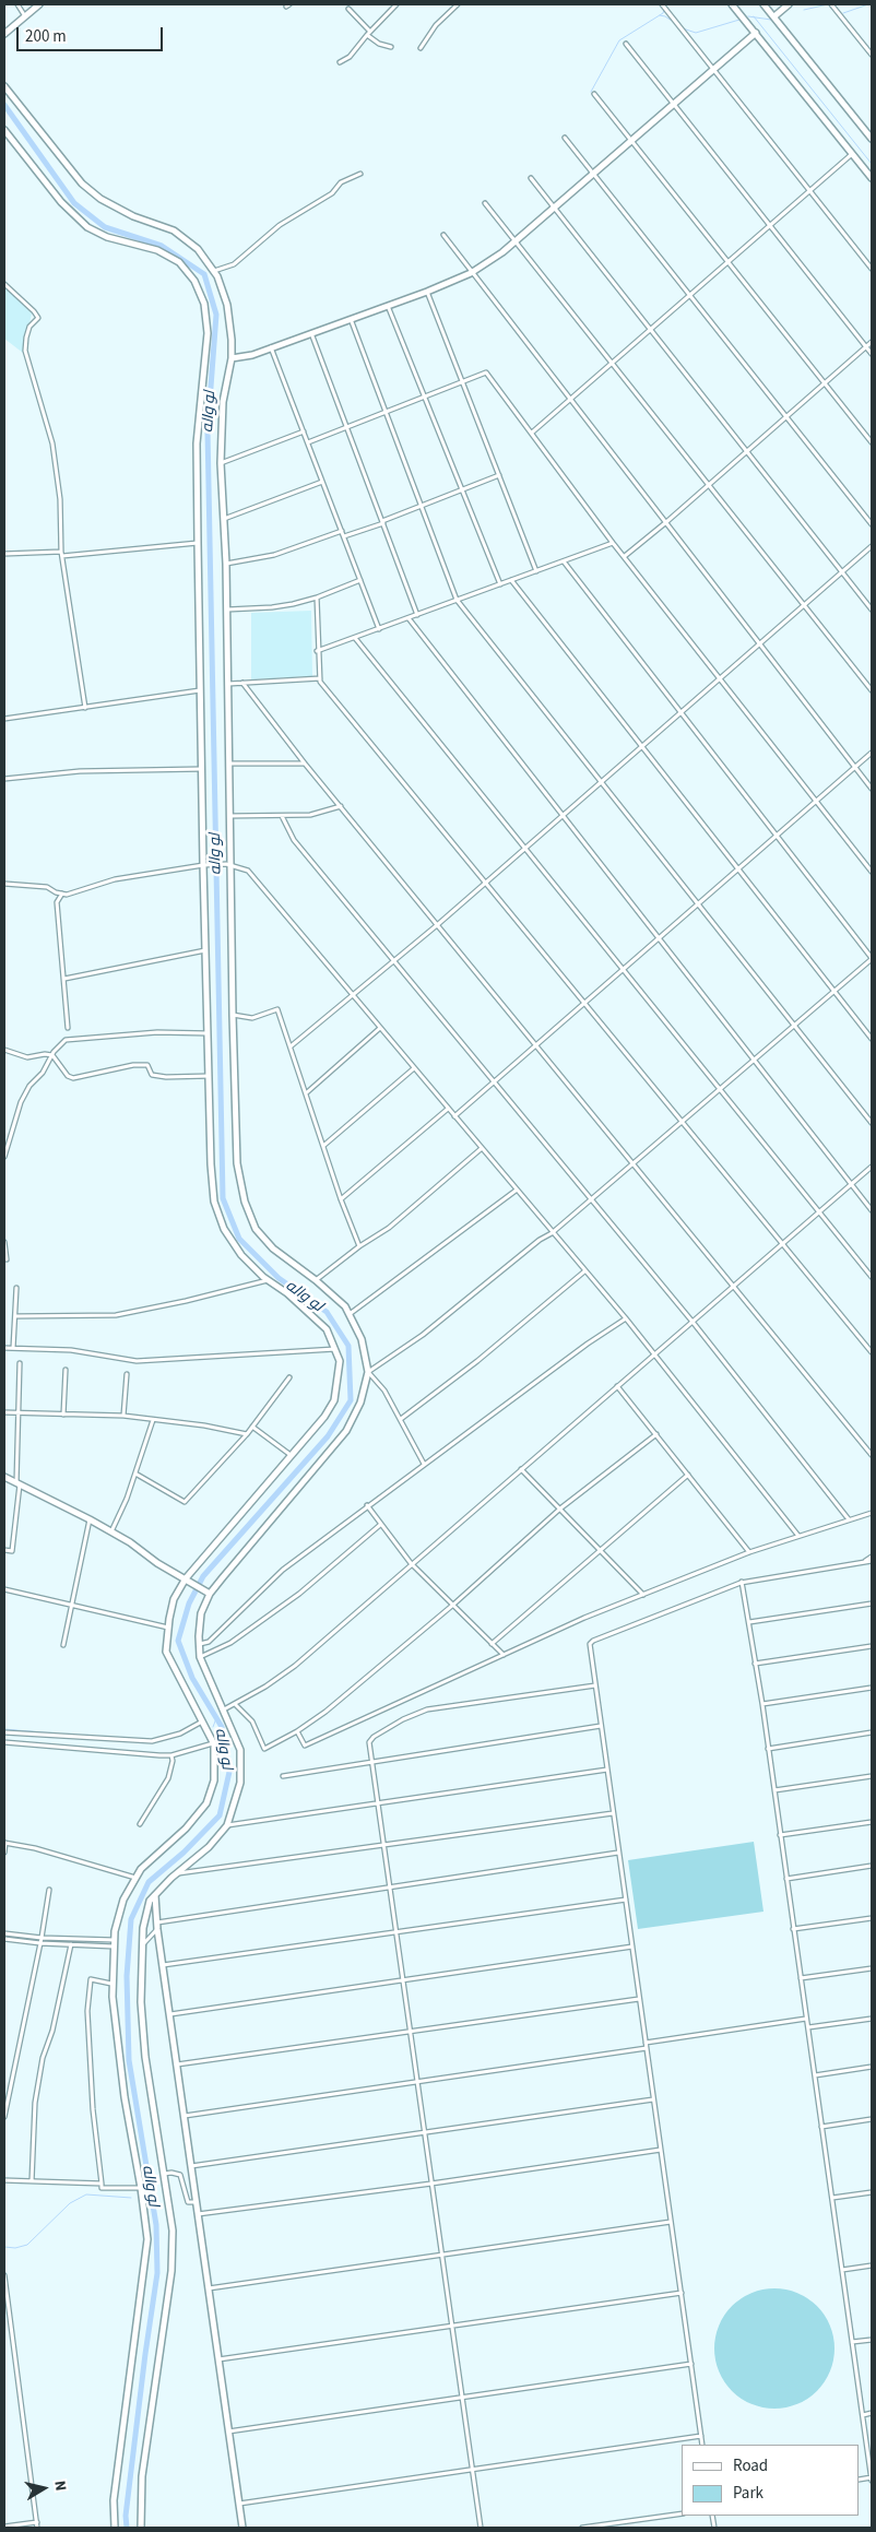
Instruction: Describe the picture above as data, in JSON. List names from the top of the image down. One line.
{"water":["لو واله"],"legend":["Road","Park"],"scale_bar":"200 m","north":"right"}
